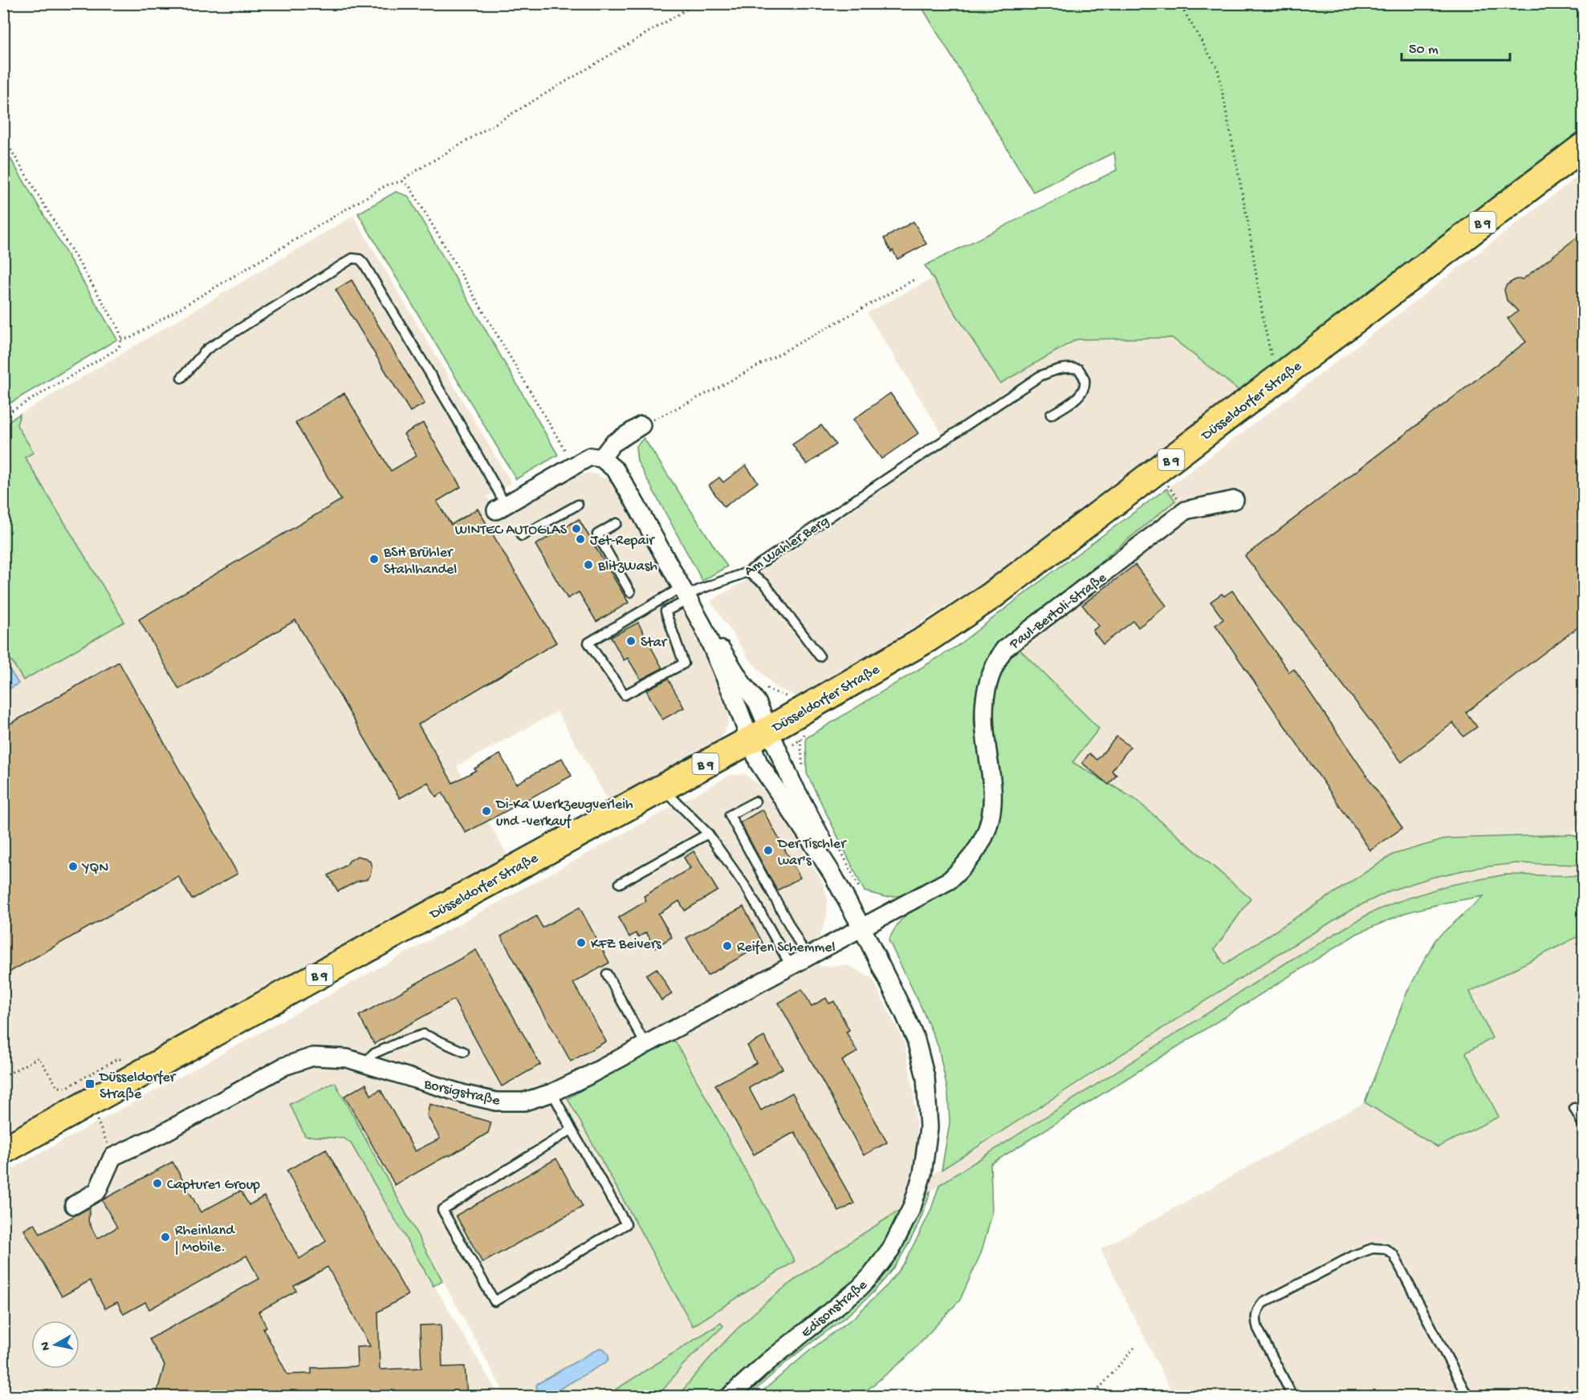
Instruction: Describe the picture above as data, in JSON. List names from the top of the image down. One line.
{"streets":{"main road":["B 9","Düsseldorfer Straße"],"street":["Paul-Bertoli-Straße","Borsigstraße","Edisonstraße"],"lane":["Am Wahler Berg"]},"crossings":[["Düsseldorfer Straße","Edisonstraße"],["Paul-Bertoli-Straße","Borsigstraße"],["Paul-Bertoli-Straße","Edisonstraße"],["Borsigstraße","Edisonstraße"]],"places":{"other":["WINTEC AUTOGLAS","Jet-Repair","BSH Brühler Stahlhandel","BlitzWash","Star","Di-Ka Werkzeugverleih und -verkauf","Der Tischler war's","YQN","KFZ Beivers","Reifen Schemmel","Capture1 Group","Rheinland | Mobile."],"transit":["Düsseldorfer Straße"]},"scale_bar":"50 m","north":"left"}
